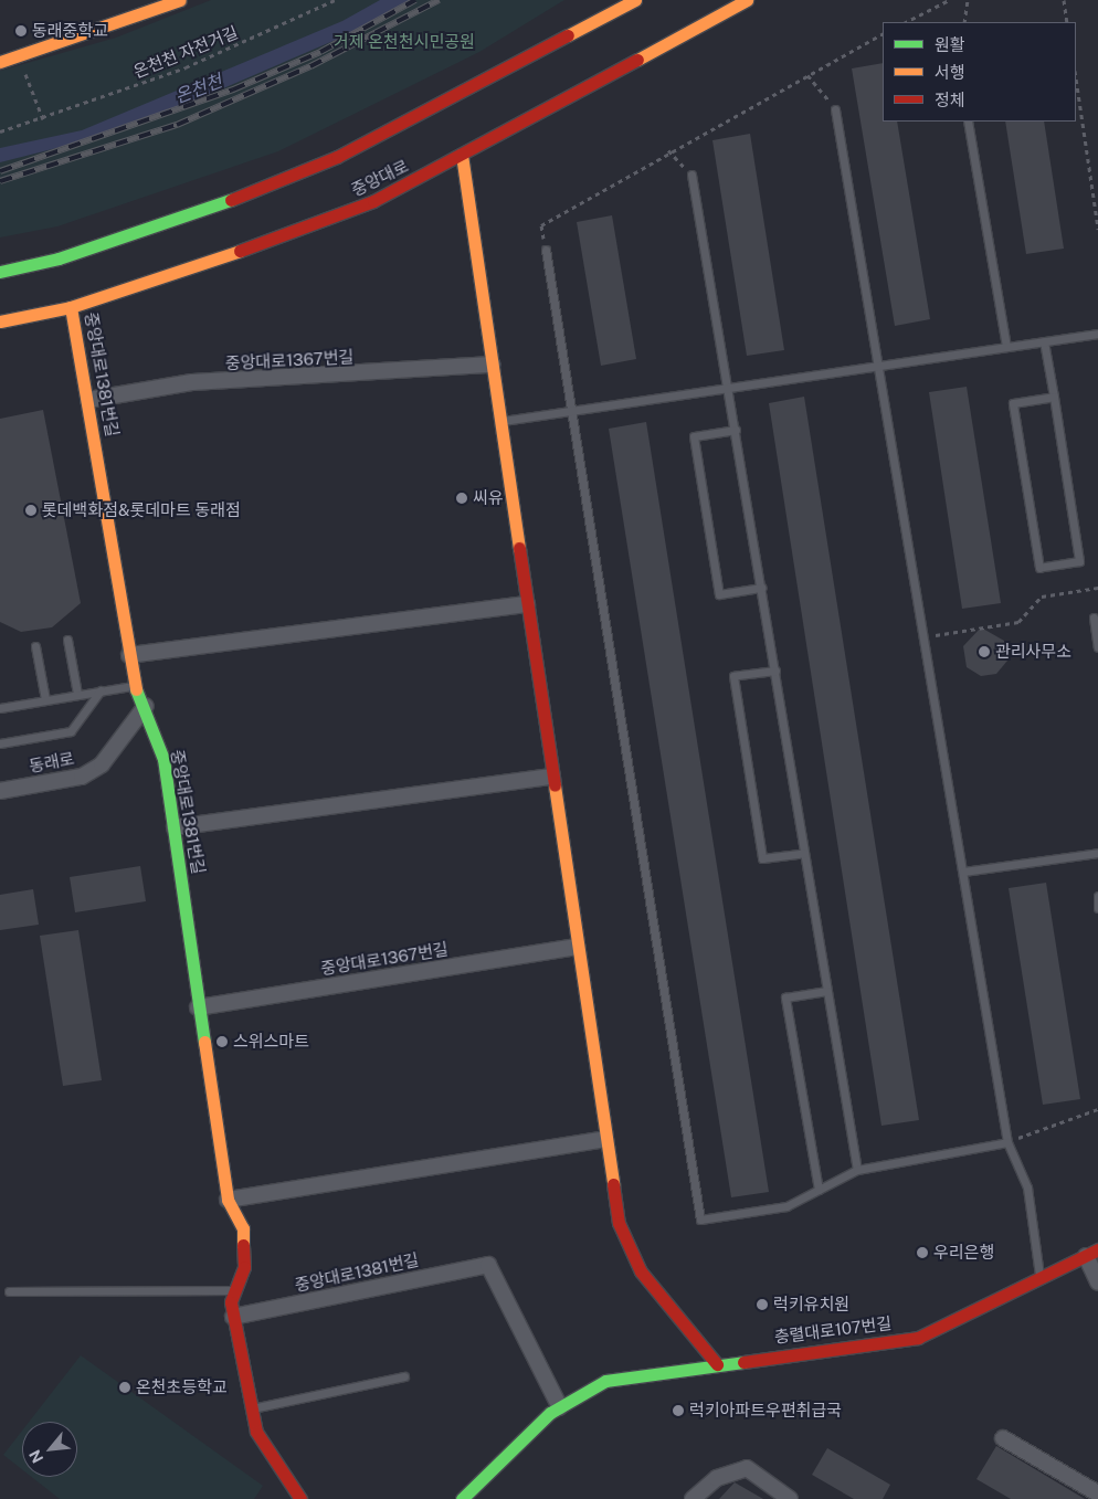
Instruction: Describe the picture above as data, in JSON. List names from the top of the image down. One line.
{"streets":{"street":["중앙대로","중앙대로1367번길","중앙대로1381번길","동래로","충렬대로107번길"],"path":["온천천 자전거길"]},"crossings":[["중앙대로","중앙대로1381번길"],["중앙대로1367번길","중앙대로1381번길"],["중앙대로1381번길","동래로"],["중앙대로1381번길","충렬대로107번길"]],"water":["온천천"],"parks":["거제 온천천시민공원"],"places":["동래중학교","씨유","롯데백화점&롯데마트 동래점","관리사무소","스위스마트","우리은행","럭키유치원","온천초등학교","럭키아파트우편취급국"],"legend":["원활","서행","정체"],"north":"bottom left"}
